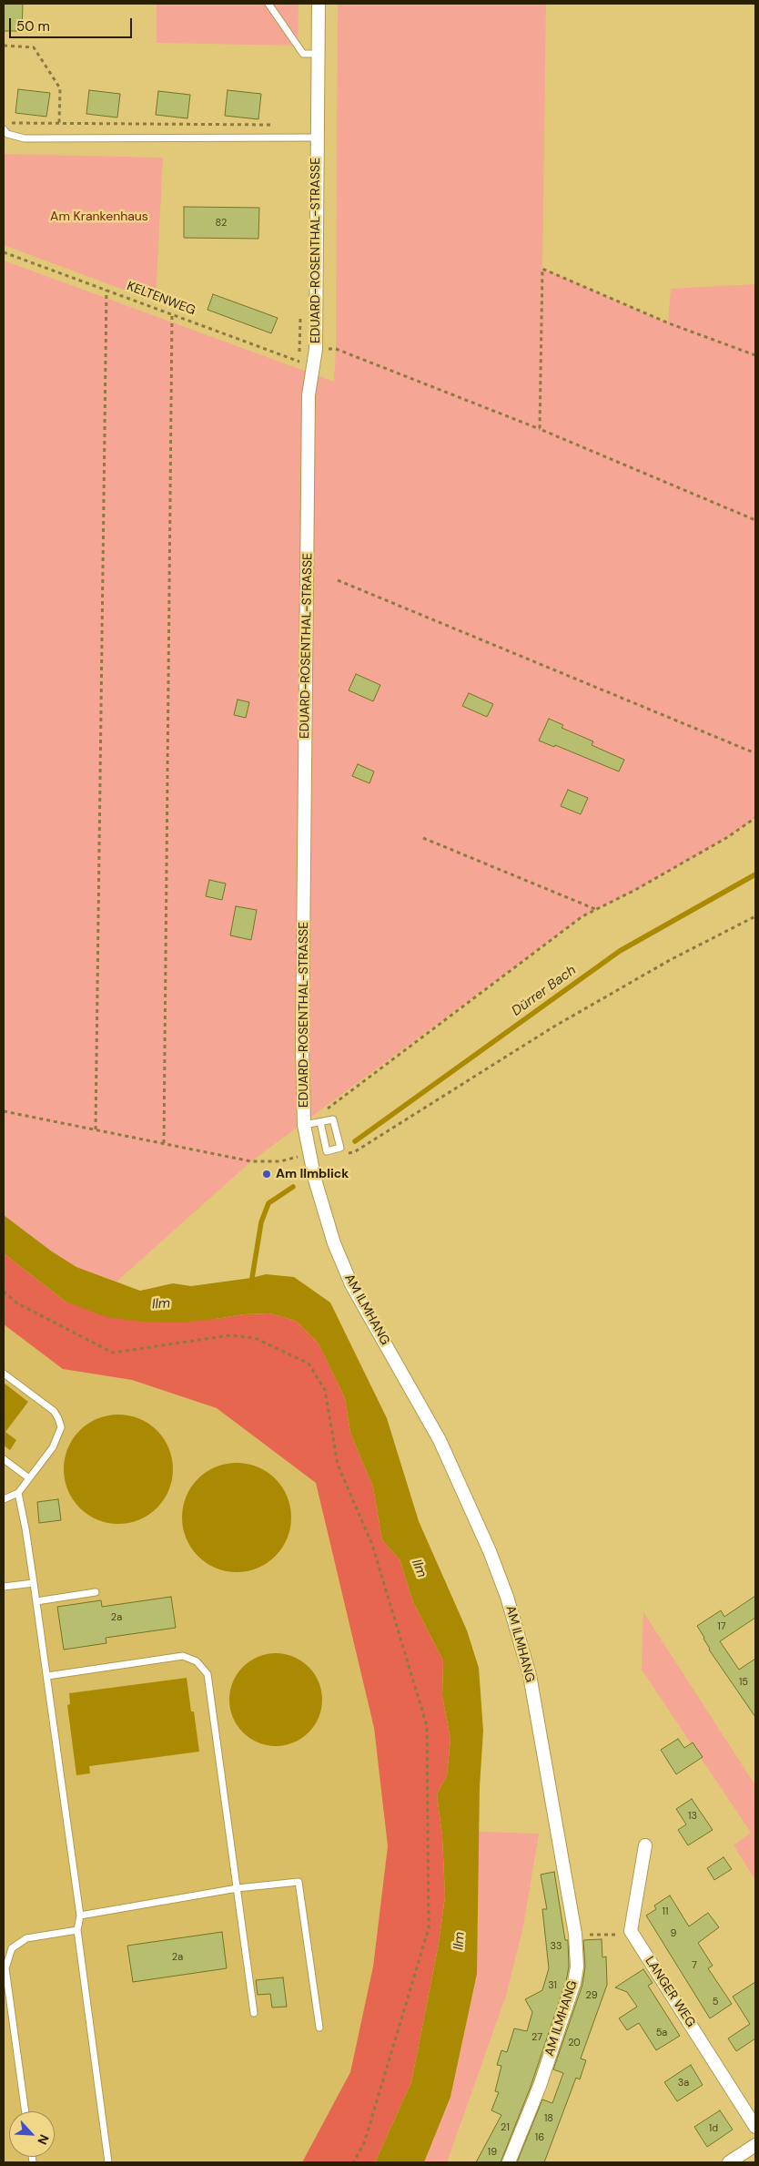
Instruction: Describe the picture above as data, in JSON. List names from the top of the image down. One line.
{"streets":{"street":["EDUARD-ROSENTHAL-STRASSE","AM ILMHANG","LANGER WEG"],"path":["KELTENWEG"]},"crossings":[["EDUARD-ROSENTHAL-STRASSE","KELTENWEG"],["EDUARD-ROSENTHAL-STRASSE","AM ILMHANG"]],"water":["Dürrer Bach","Ilm"],"parks":["Am Krankenhaus"],"places":["Am Ilmblick"],"house_numbers":["82","2a","17","15","13","11","9","33","2a","7","31","29","5","5a","27","20","3a","18","21","1d","16","19"],"scale_bar":"50 m","north":"bottom right"}
